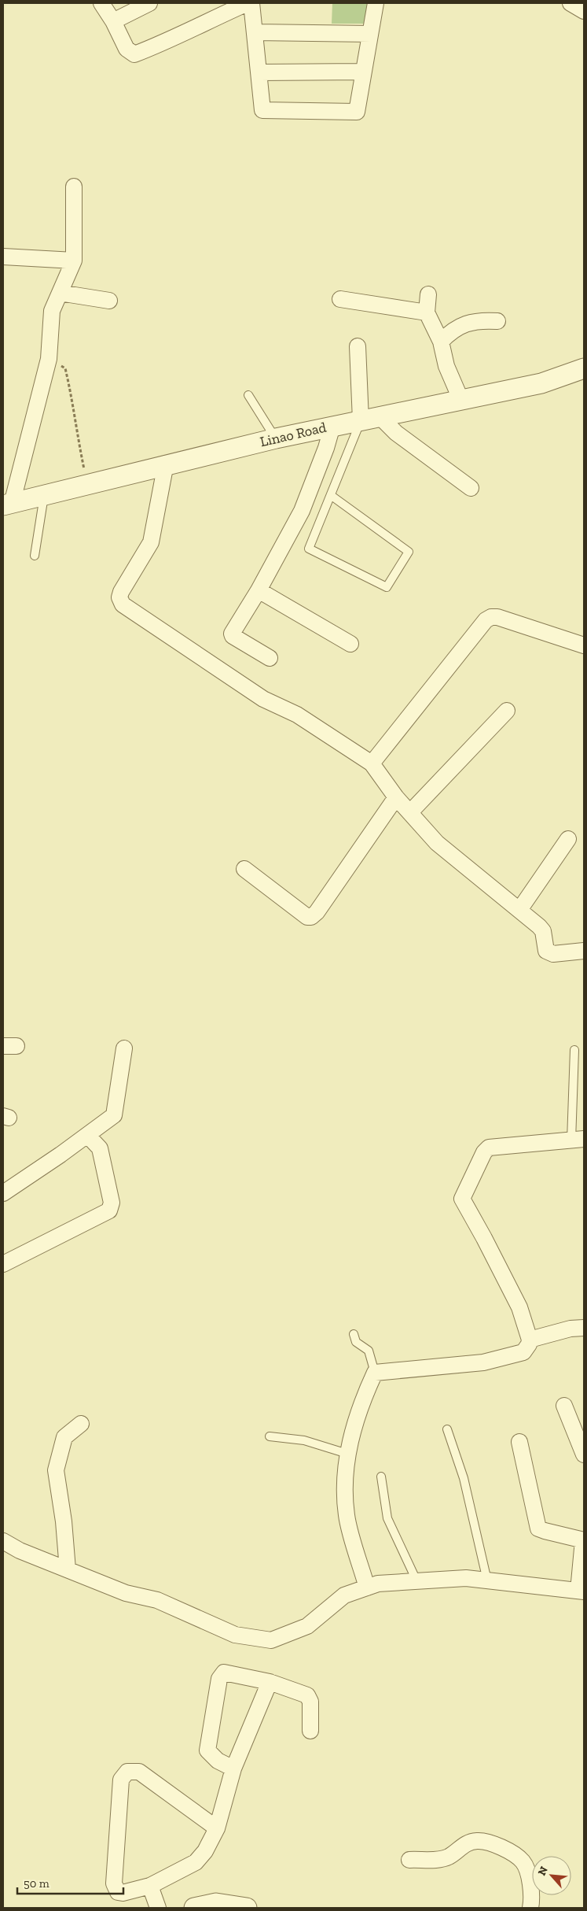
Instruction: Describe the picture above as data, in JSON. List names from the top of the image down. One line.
{"streets":{"street":["Linao Road"]},"scale_bar":"50 m","north":"top left"}
